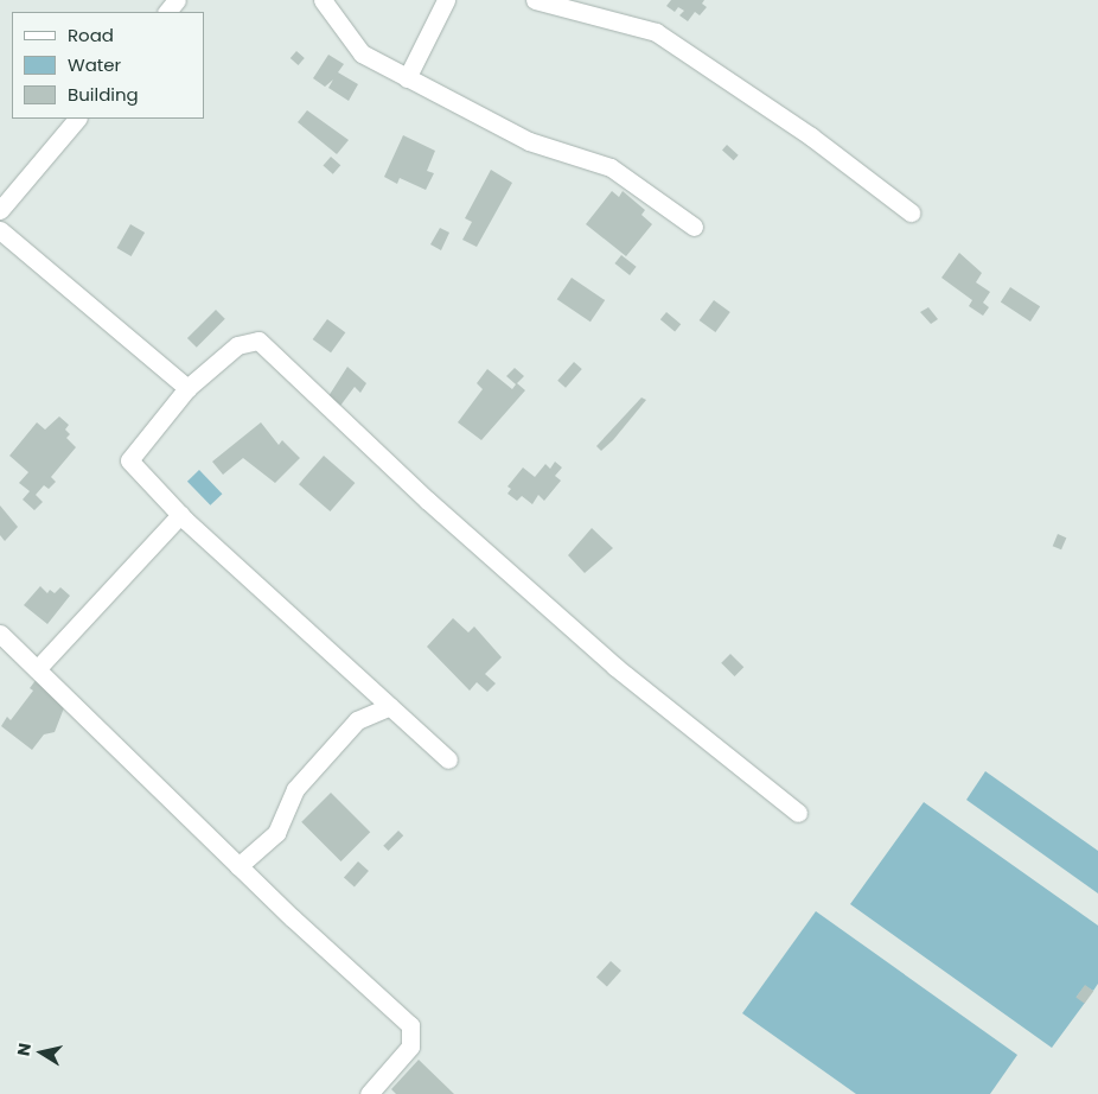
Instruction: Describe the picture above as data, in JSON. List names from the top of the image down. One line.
{"legend":["Road","Water","Building"],"north":"left"}
